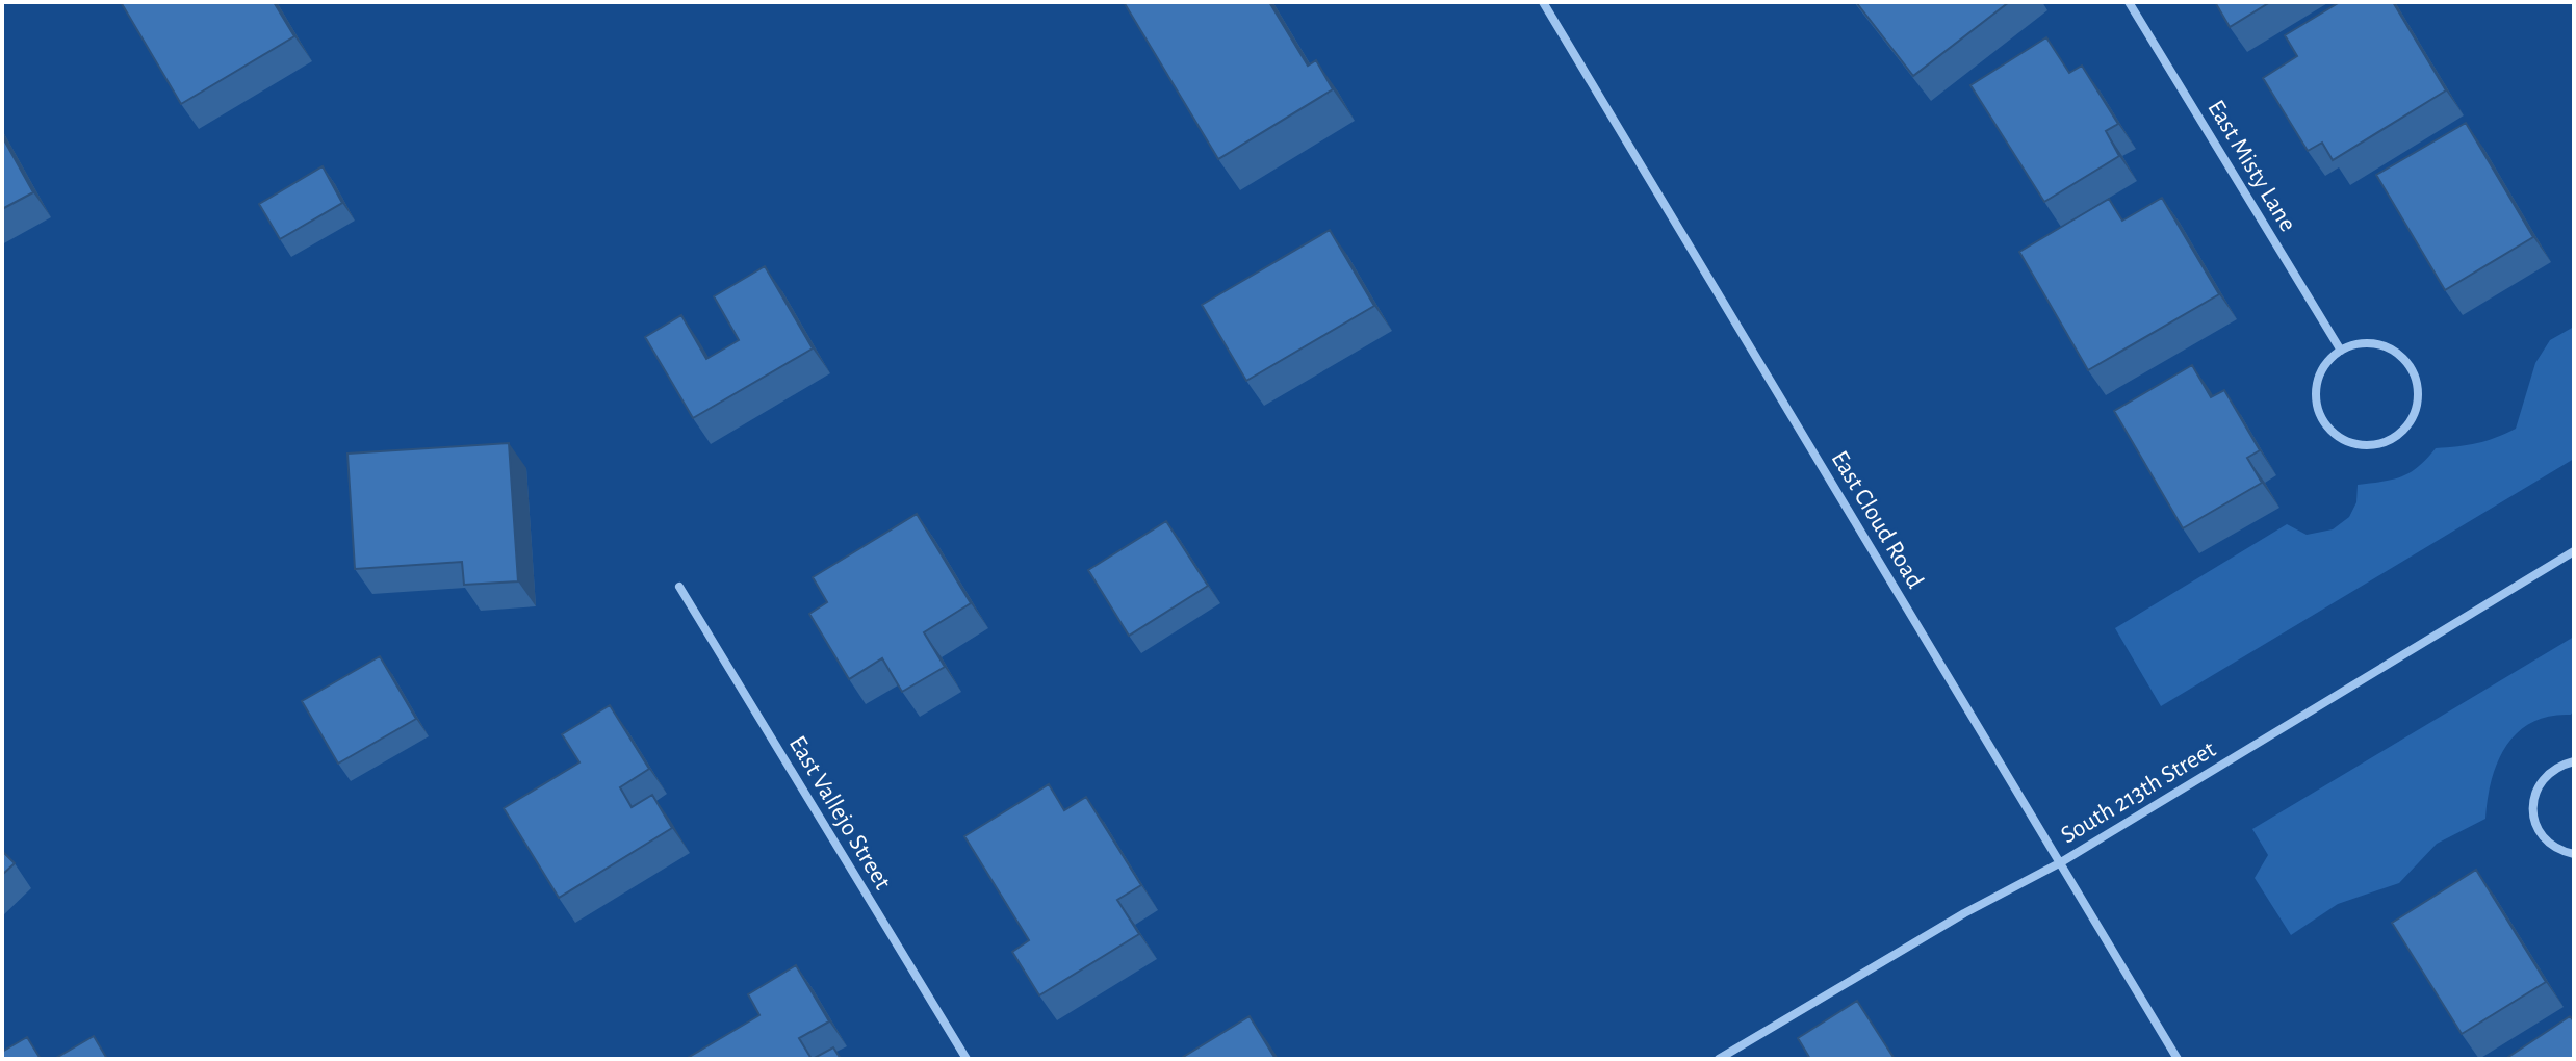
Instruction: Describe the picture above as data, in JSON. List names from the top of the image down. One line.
{"streets":{"street":["East Misty Lane","East Cloud Road","South 213th Street","East Vallejo Street"]},"crossings":[["East Cloud Road","South 213th Street"]]}
